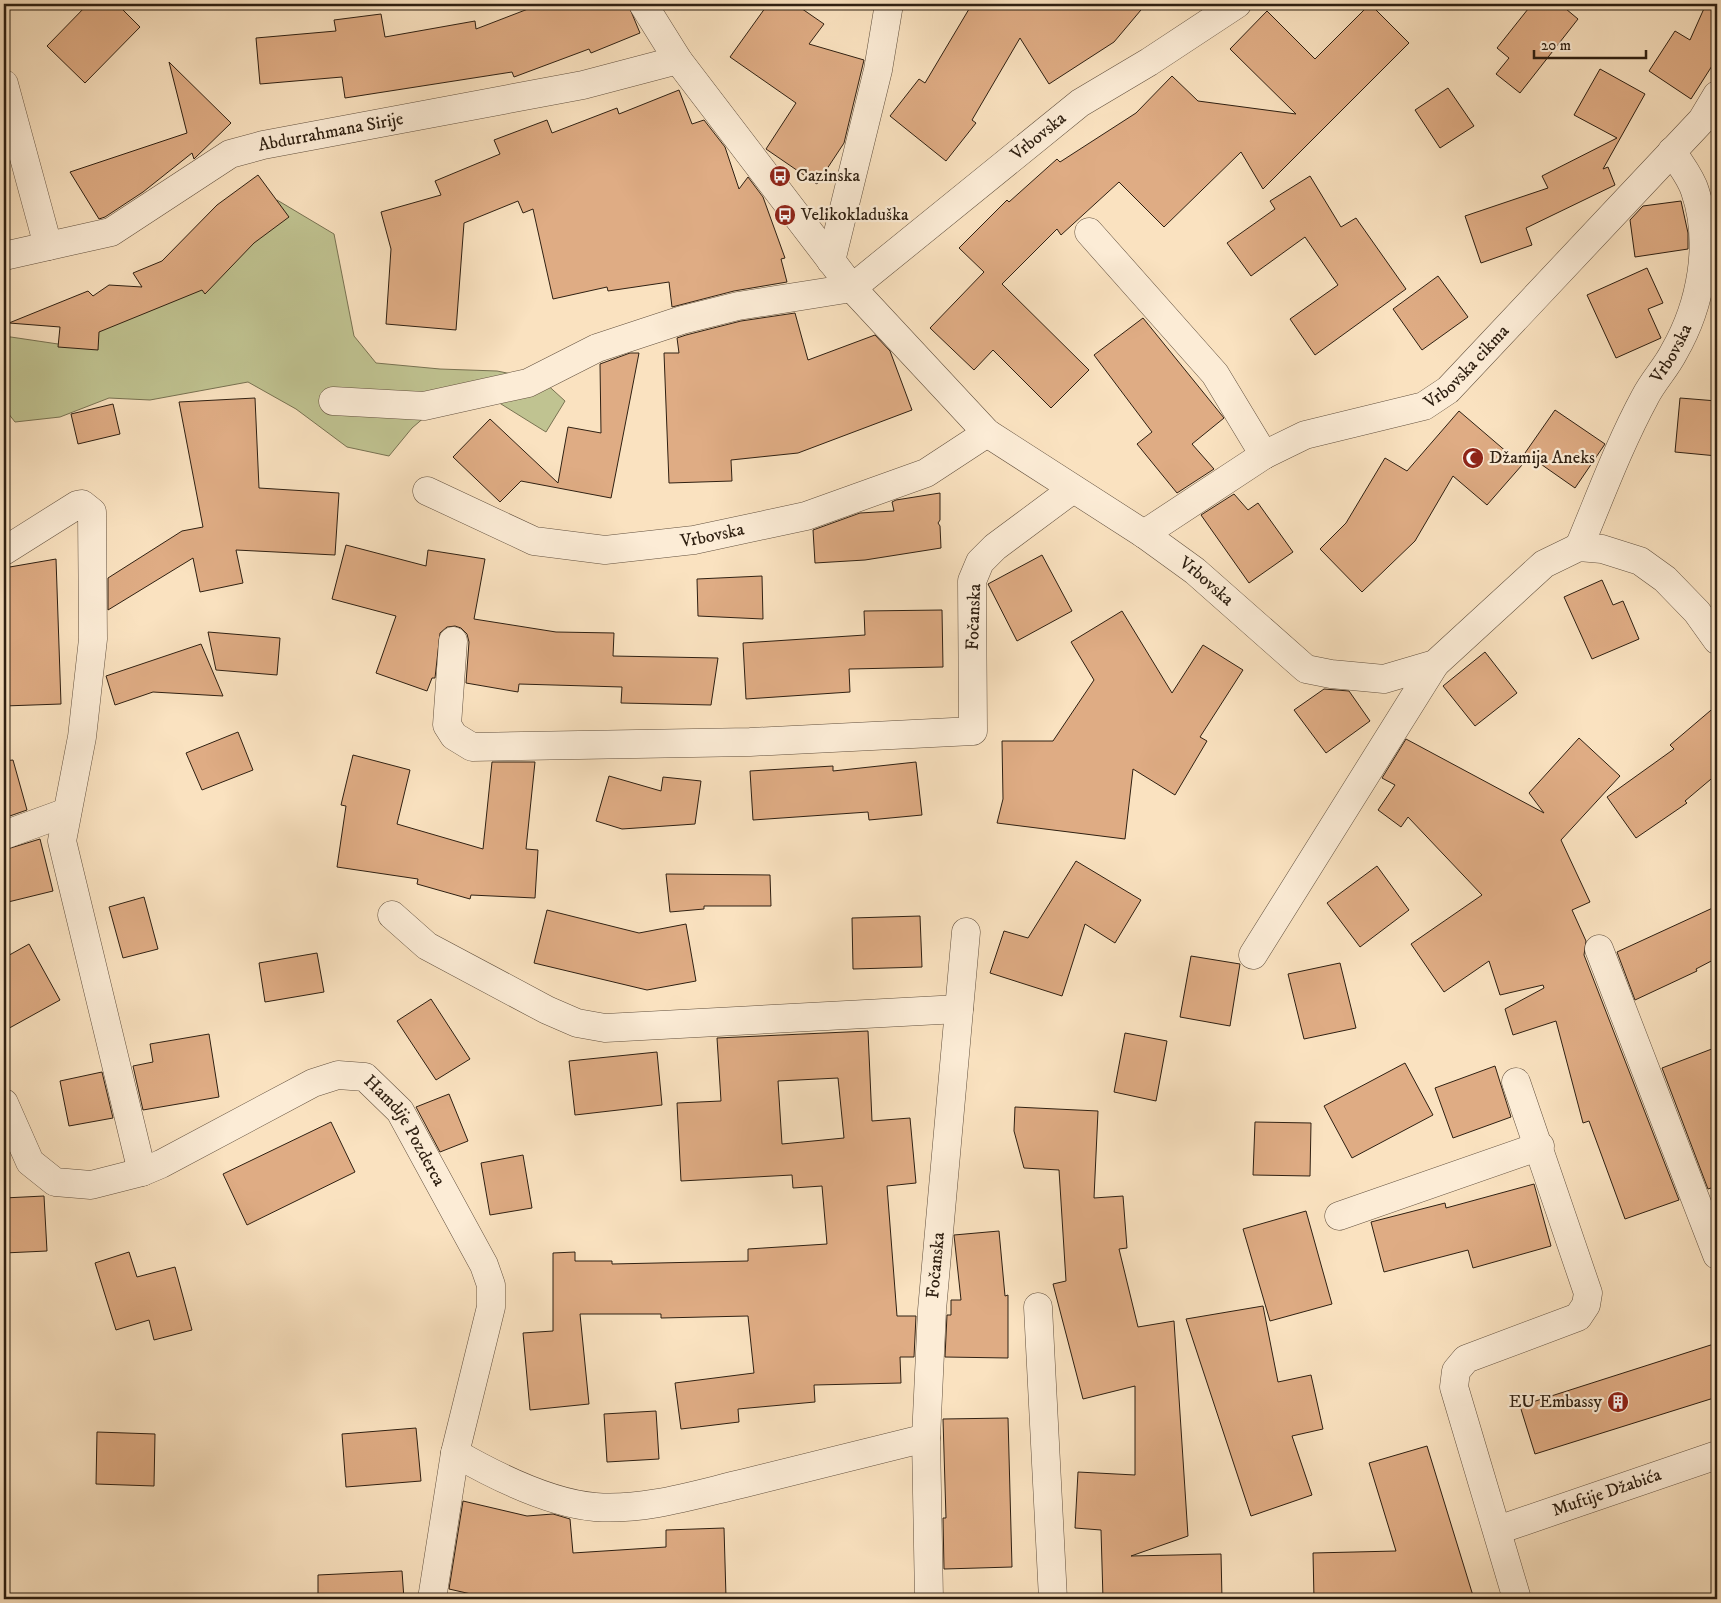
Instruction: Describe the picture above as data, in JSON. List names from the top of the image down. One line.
{"streets":{"street":["Abdurrahmana Sirije","Vrbovska","Vrbovska cikma","Fočanska","Hamdije Pozderca","Muftije Džabića"]},"crossings":[["Abdurrahmana Sirije","Vrbovska"],["Vrbovska","Vrbovska cikma"],["Vrbovska","Fočanska"]],"places":{"bus stop":["Cazinska","Velikokladuška"],"mosque":["Džamija Aneks"],"building":["EU Embassy"]},"scale_bar":"20 m"}
